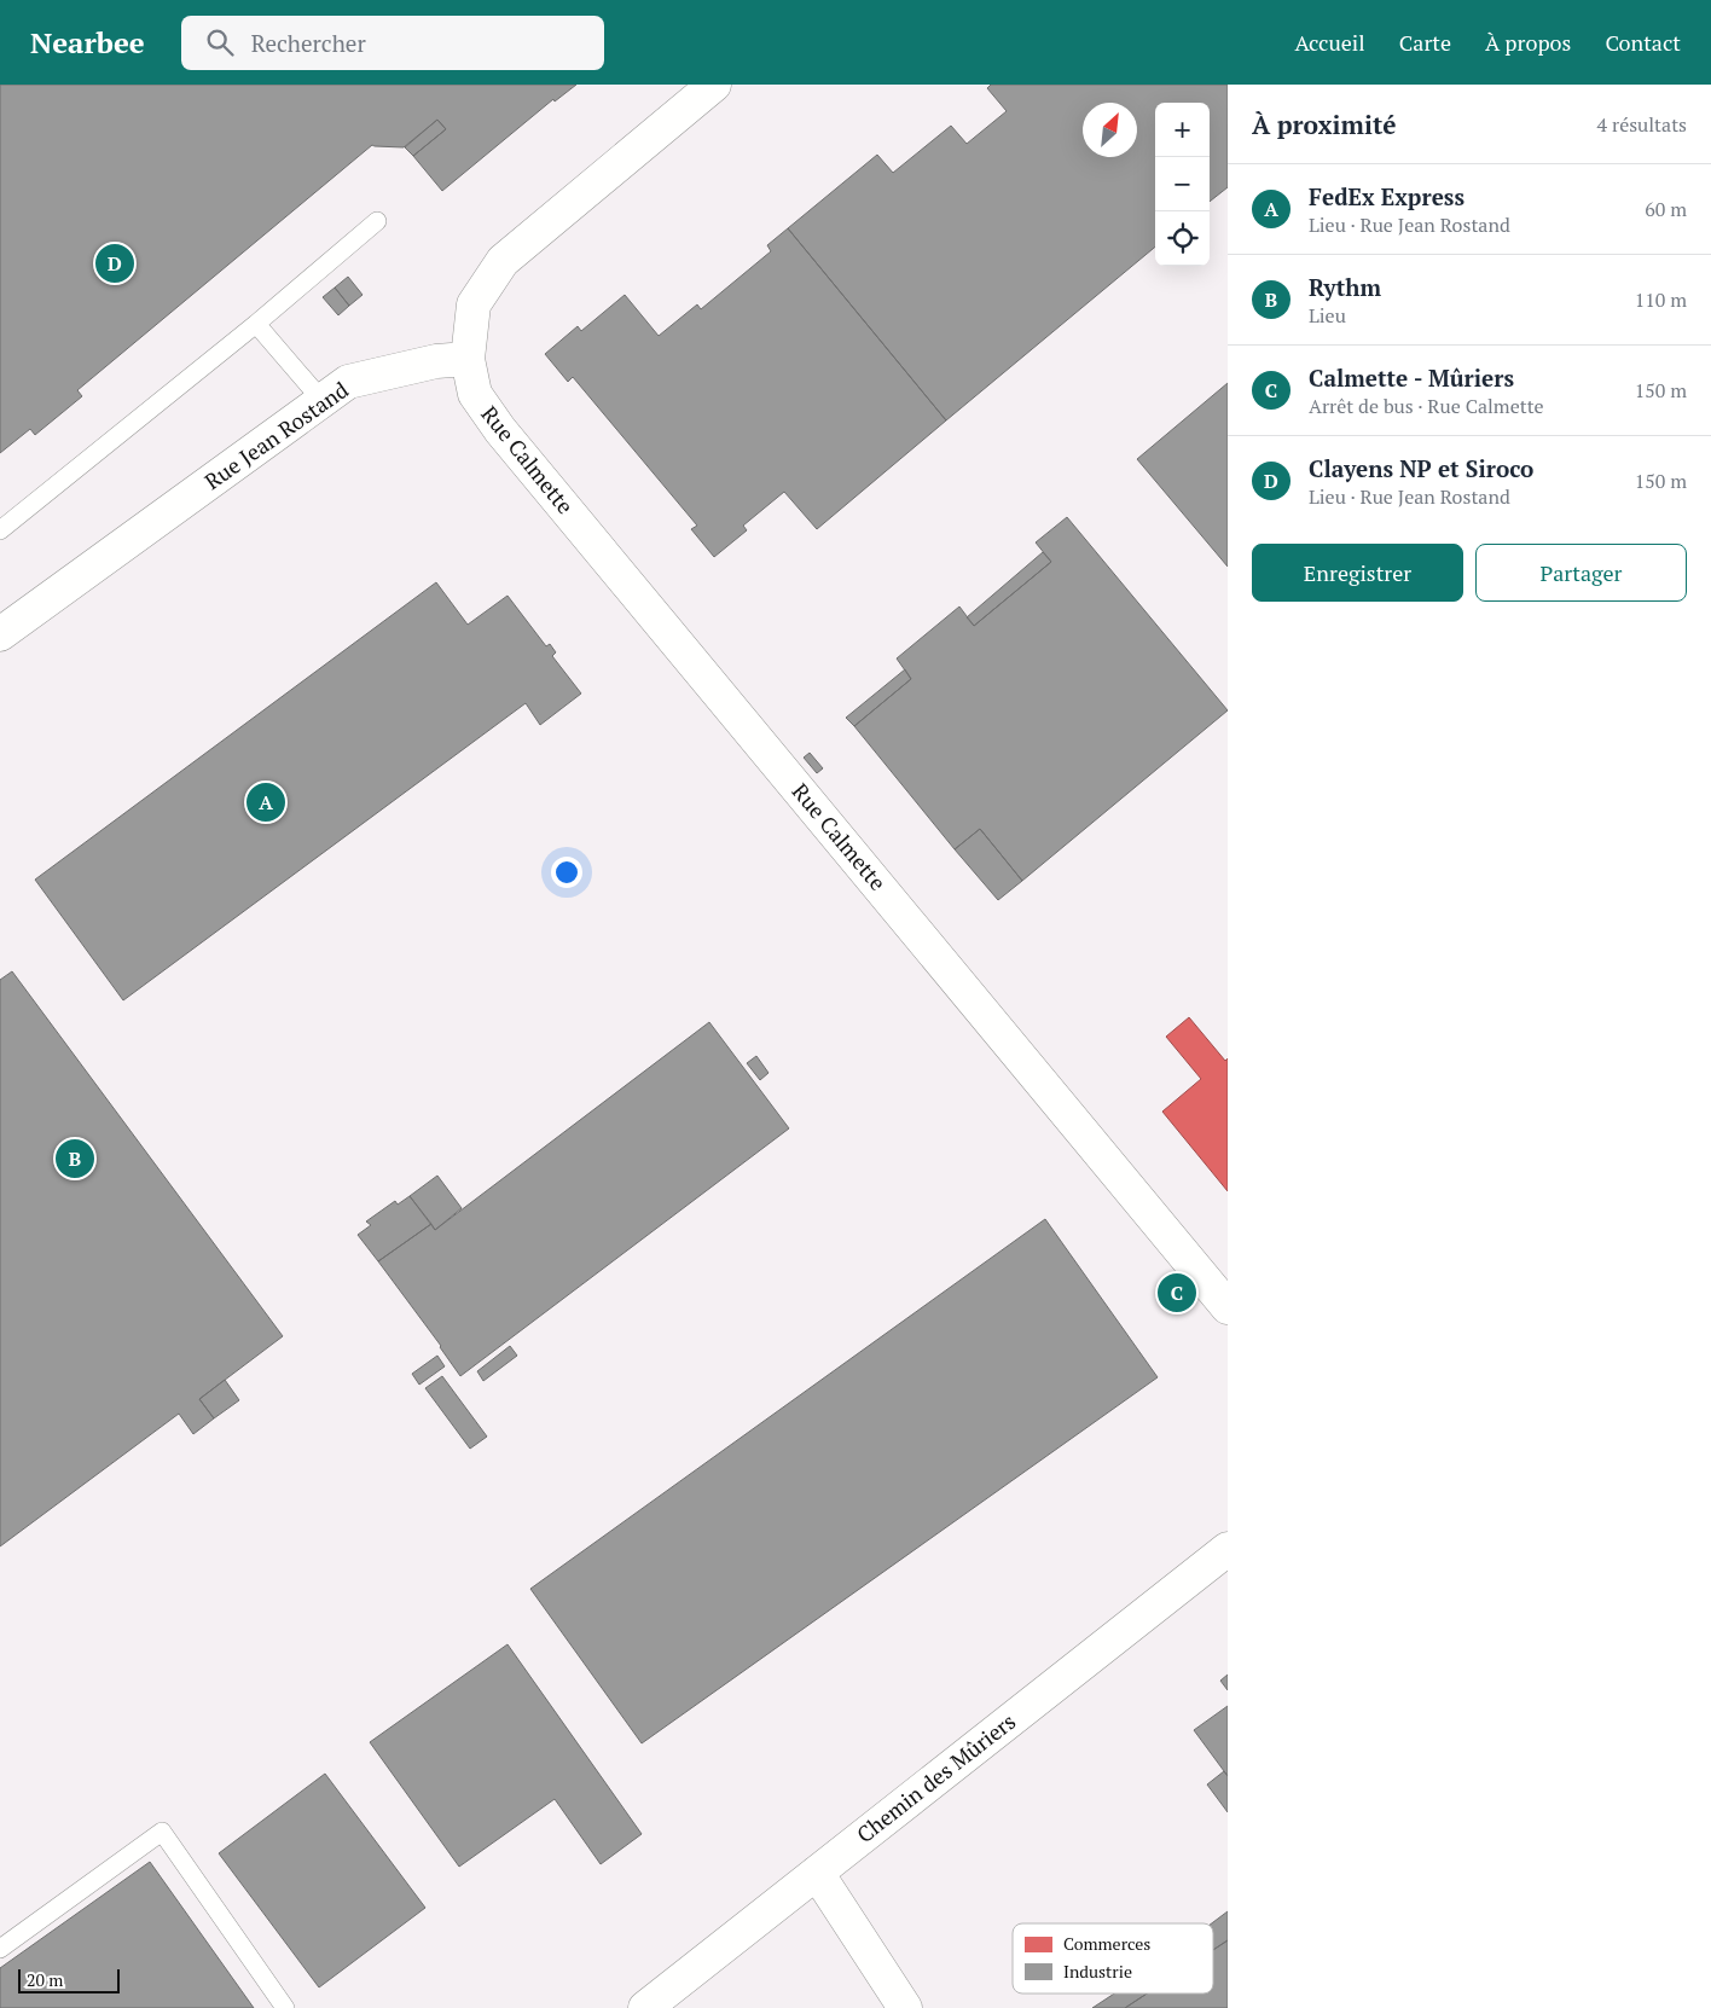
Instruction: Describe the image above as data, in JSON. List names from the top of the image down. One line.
{"streets":{"street":["Rue Jean Rostand","Rue Calmette","Chemin des Mûriers"]},"crossings":[["Rue Jean Rostand","Rue Calmette"]],"legend":["Commerces","Industrie"],"scale_bar":"20 m","north":"top right","page":{"header":"Nearbee","search":"Rechercher","nav":["Accueil","Carte","À propos","Contact"],"heading":["À proximité","4 résultats"],"map_buttons":["+","−"],"list":[{"mark":"A","name":"FedEx Express","note":"Lieu · Rue Jean Rostand","value":"60 m"},{"mark":"B","name":"Rythm","note":"Lieu","value":"110 m"},{"mark":"C","name":"Calmette - Mûriers","note":"Arrêt de bus · Rue Calmette","value":"150 m"},{"mark":"D","name":"Clayens NP et Siroco","note":"Lieu · Rue Jean Rostand","value":"150 m"}],"pins":["D","A","B","C"],"buttons":["Enregistrer","Partager"],"scale":"20 m"}}
